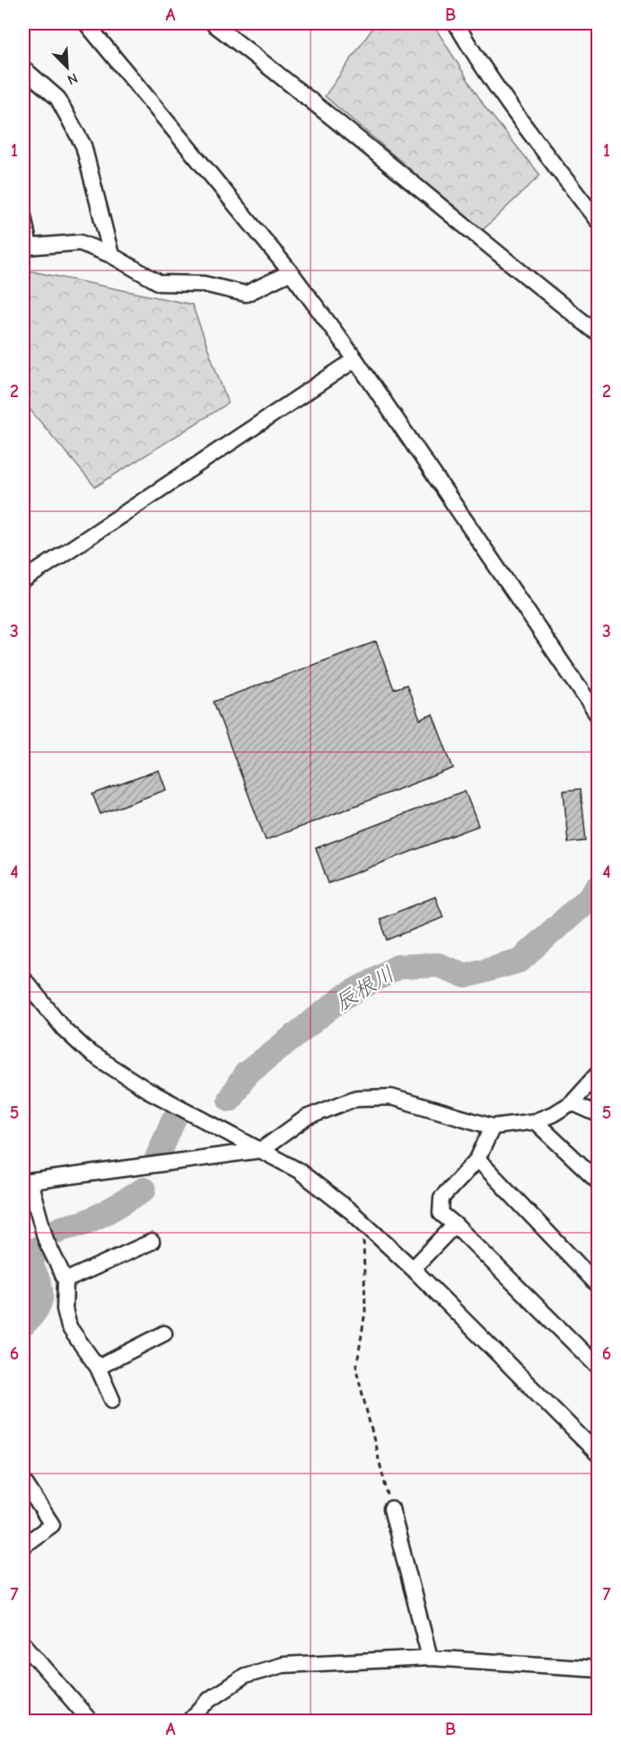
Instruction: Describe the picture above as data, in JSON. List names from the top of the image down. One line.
{"water":["辰根川"],"north":"bottom right","grid":{"columns":["A","B"],"rows":["1","2","3","4","5","6","7"]}}
